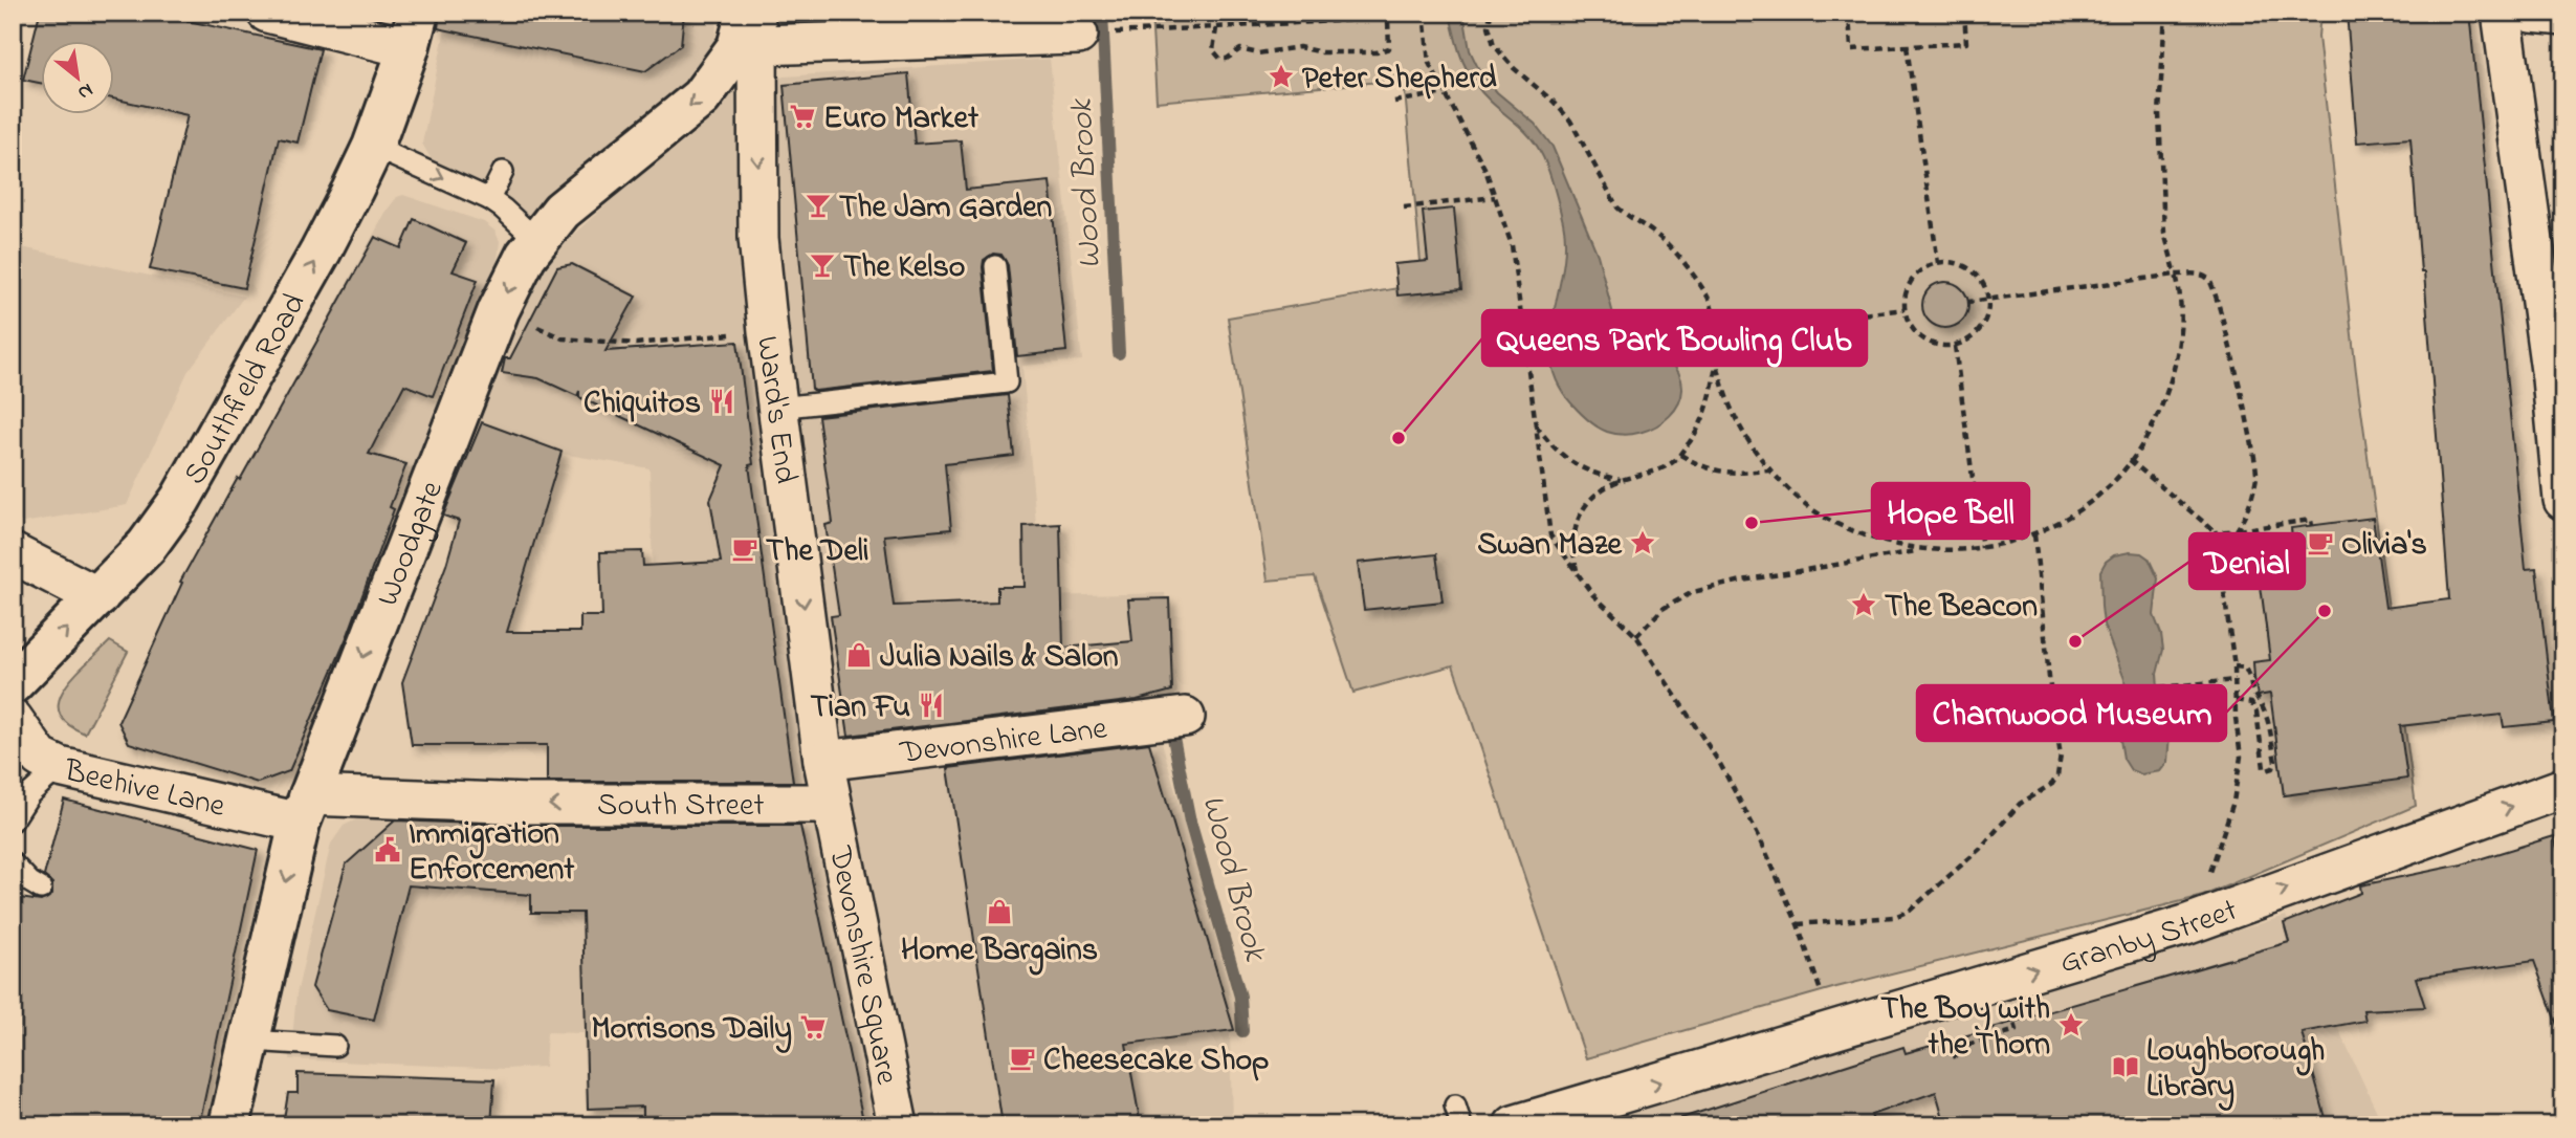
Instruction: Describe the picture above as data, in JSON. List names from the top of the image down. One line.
{"streets":{"main road":["Southfield Road","Woodgate"],"street":["Ward's End","Devonshire Lane","Beehive Lane","South Street","Granby Street","Devonshire Square"]},"crossings":[["Ward's End","Woodgate"],["Ward's End","Devonshire Lane"],["Ward's End","South Street"],["Ward's End","Devonshire Square"],["Woodgate","Beehive Lane"],["Woodgate","South Street"],["Beehive Lane","South Street"],["South Street","Devonshire Square"]],"one_way":["Southfield Road","Ward's End","Woodgate","South Street","Granby Street"],"water":["Wood Brook"],"places":{"place":["Peter Shepherd","Swan Maze","The Beacon","The Boy with the Thorn"],"supermarket":["Euro Market","Morrisons Daily"],"bar":["The Jam Garden","The Kelso"],"restaurant":["Chiquitos","Tian Fu"],"other":["Queens Park Bowling Club","Hope Bell","Charnwood Museum","Denial"],"cafe":["Olivia's","The Deli","Cheesecake Shop"],"shop":["Julia Nails & Salon","Home Bargains"],"public building":["Immigration Enforcement"],"library":["Loughborough Library"]},"north":"bottom right"}
